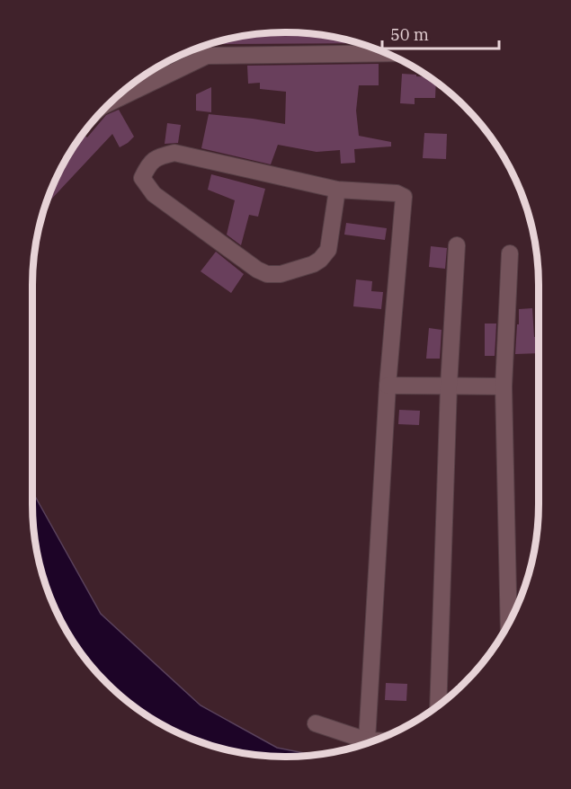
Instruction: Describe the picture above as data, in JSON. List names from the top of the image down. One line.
{"scale_bar":"50 m"}
